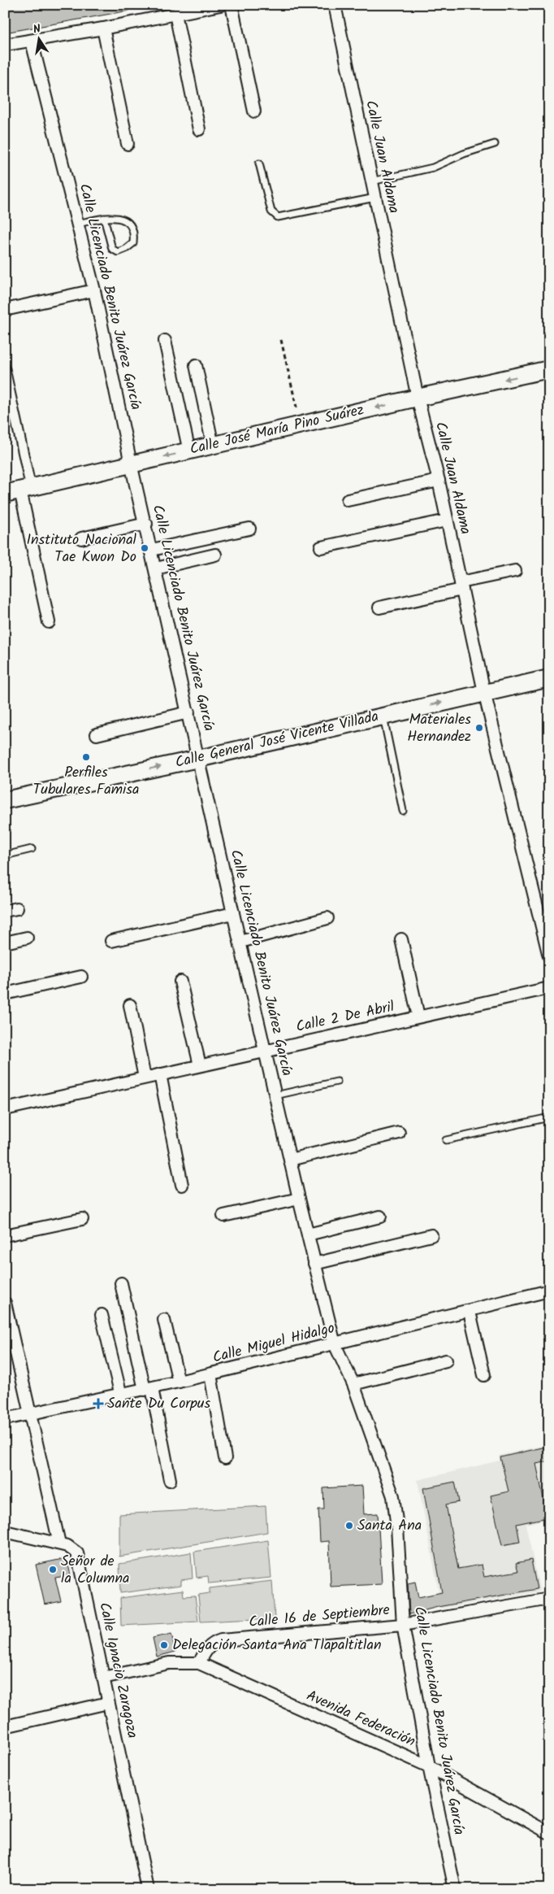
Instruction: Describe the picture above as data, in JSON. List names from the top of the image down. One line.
{"streets":{"main road":["Calle José María Pino Suárez","Calle General José Vicente Villada"],"street":["Calle Juan Aldama","Calle Licenciado Benito Juárez García","Calle 2 De Abril","Calle Miguel Hidalgo","Calle 16 de Septiembre","Calle Ignacio Zaragoza","Avenida Federación"]},"crossings":[["Calle Juan Aldama","Calle José María Pino Suárez"],["Calle Juan Aldama","Calle General José Vicente Villada"],["Calle Licenciado Benito Juárez García","Calle José María Pino Suárez"],["Calle Licenciado Benito Juárez García","Calle General José Vicente Villada"],["Calle Licenciado Benito Juárez García","Calle 2 De Abril"],["Calle Licenciado Benito Juárez García","Calle Miguel Hidalgo"],["Calle Licenciado Benito Juárez García","Calle 16 de Septiembre"],["Calle Licenciado Benito Juárez García","Avenida Federación"],["Calle 16 de Septiembre","Avenida Federación"]],"one_way":["Calle José María Pino Suárez","Calle General José Vicente Villada"],"places":{"other":["Instituto Nacional Tae Kwon Do","Materiales Hernandez","Perfiles Tubulares Famisa","Santa Ana","Señor de la Columna","Delegación Santa Ana Tlapaltitlan"],"health":["Sante Du Corpus"]},"north":"top"}
